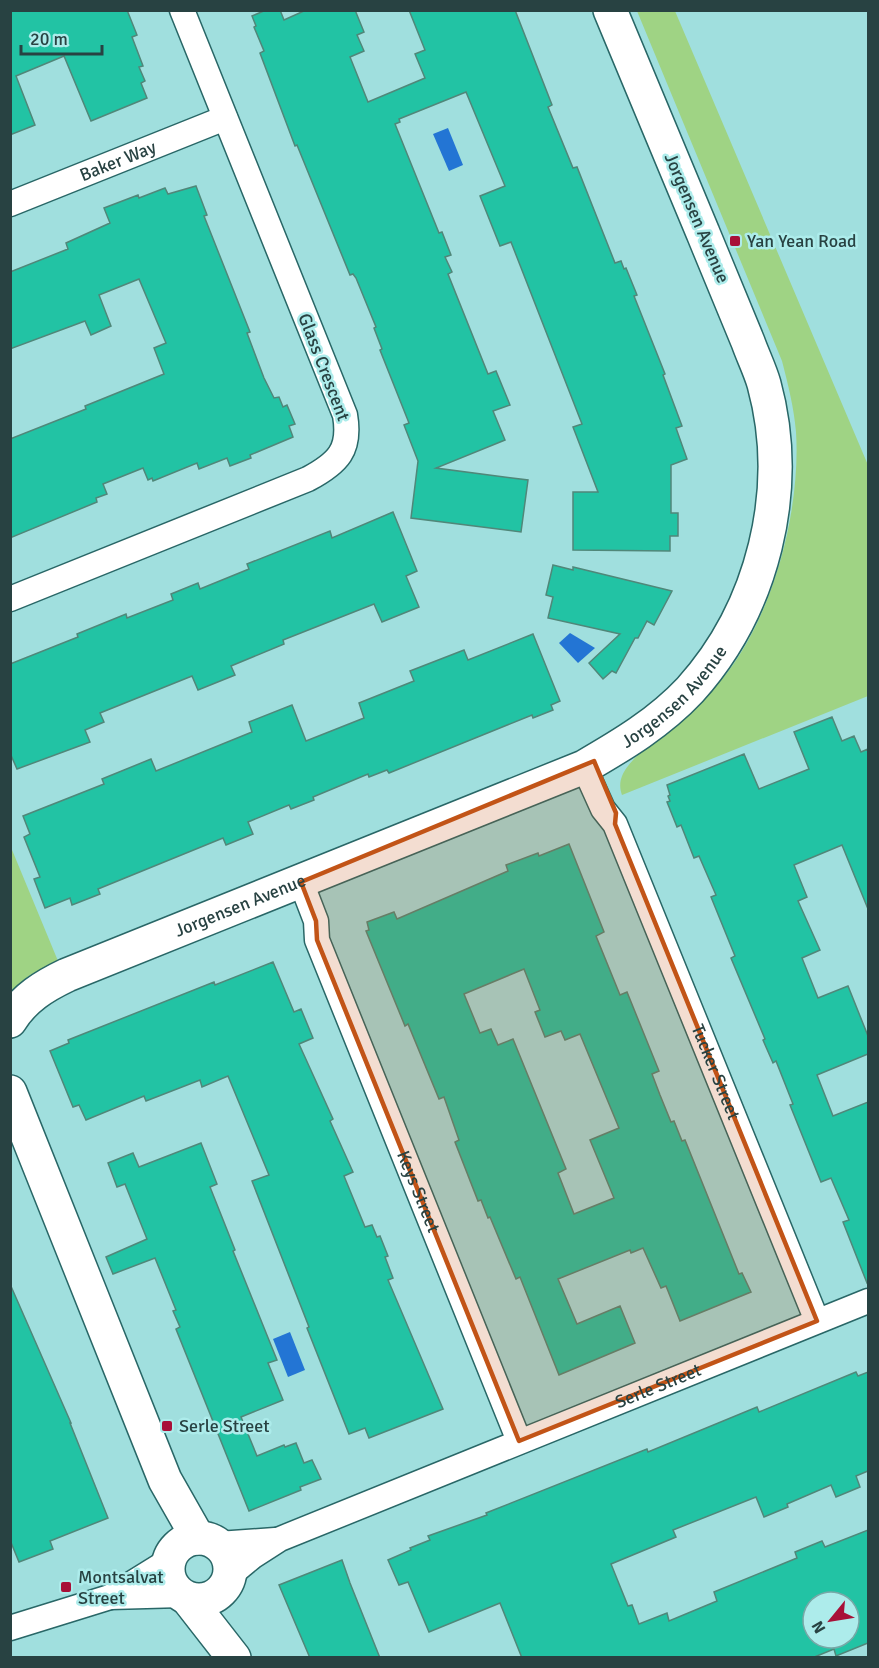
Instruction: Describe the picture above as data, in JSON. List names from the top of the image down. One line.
{"streets":{"street":["Baker Way","Jorgensen Avenue","Glass Crescent","Tucker Street","Keys Street","Serle Street"]},"crossings":[["Baker Way","Glass Crescent"],["Jorgensen Avenue","Tucker Street"],["Jorgensen Avenue","Keys Street"],["Tucker Street","Serle Street"],["Keys Street","Serle Street"]],"places":{"transit":["Yan Yean Road","Serle Street","Montsalvat Street"]},"scale_bar":"20 m","north":"bottom left"}
